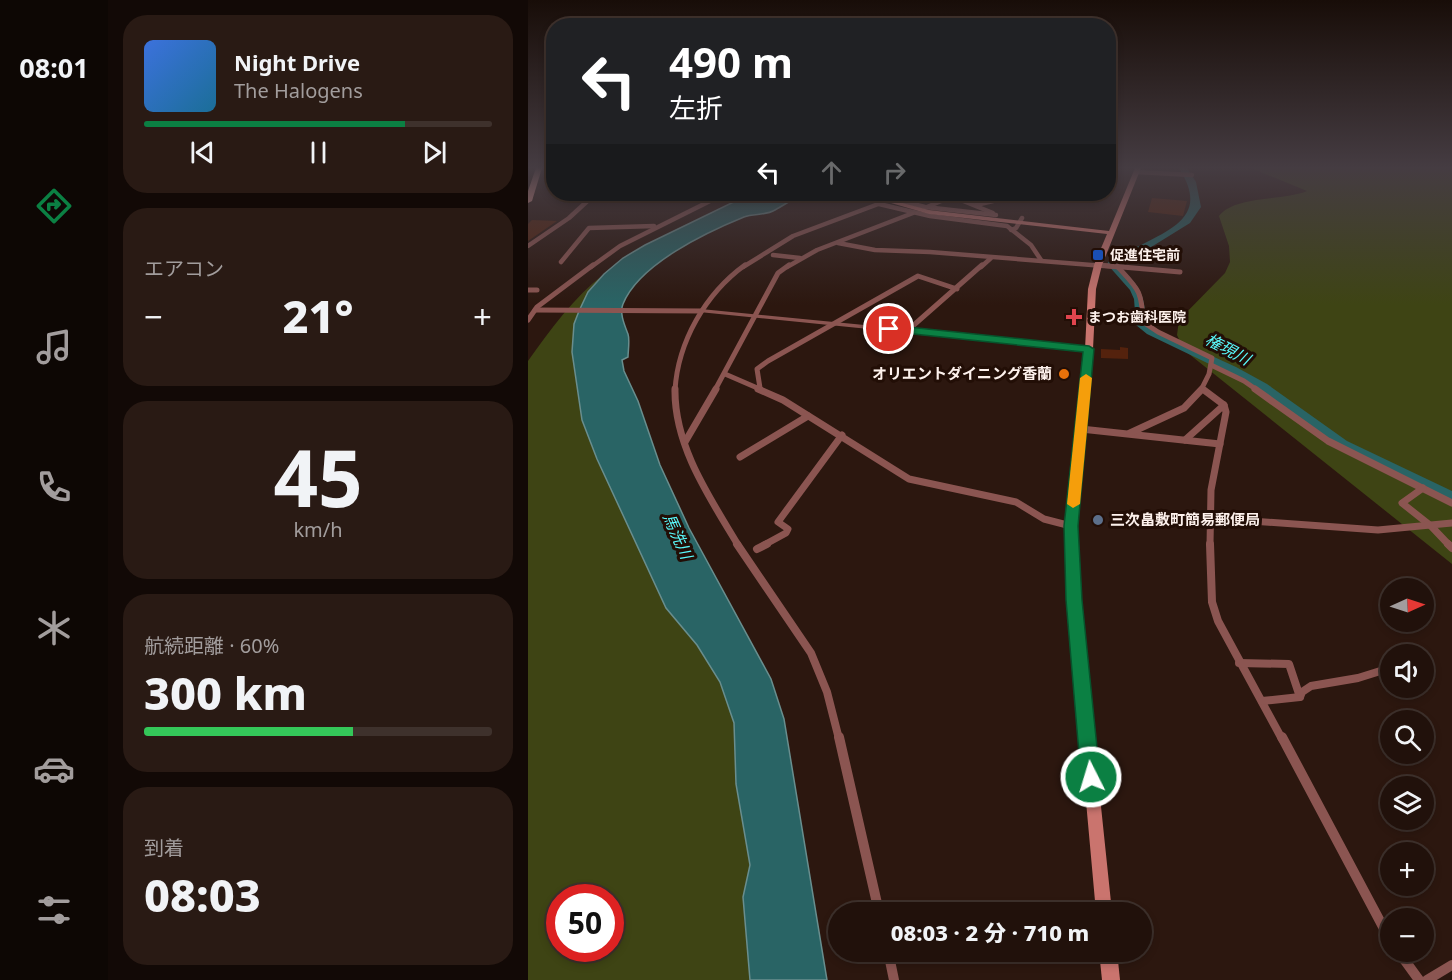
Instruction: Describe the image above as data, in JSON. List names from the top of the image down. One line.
{"water":["権現川","馬洗川"],"places":{"transit":["促進住宅前"],"health":["まつお歯科医院"],"other":["オリエントダイニング香蘭","三次畠敷町簡易郵便局"]},"north":"right","page":{"tabs":"08:01","turn":["490 m","左折"],"song":["Night Drive","The Halogens"],"tile":["エアコン",["45","km/h"],["航続距離 · 60%","300 km"],["到着","08:03"]],"heat":["−","21°","+"],"map_buttons":["+","−"],"limit":"50","trip":"08:03 · 2 分 · 710 m"}}
